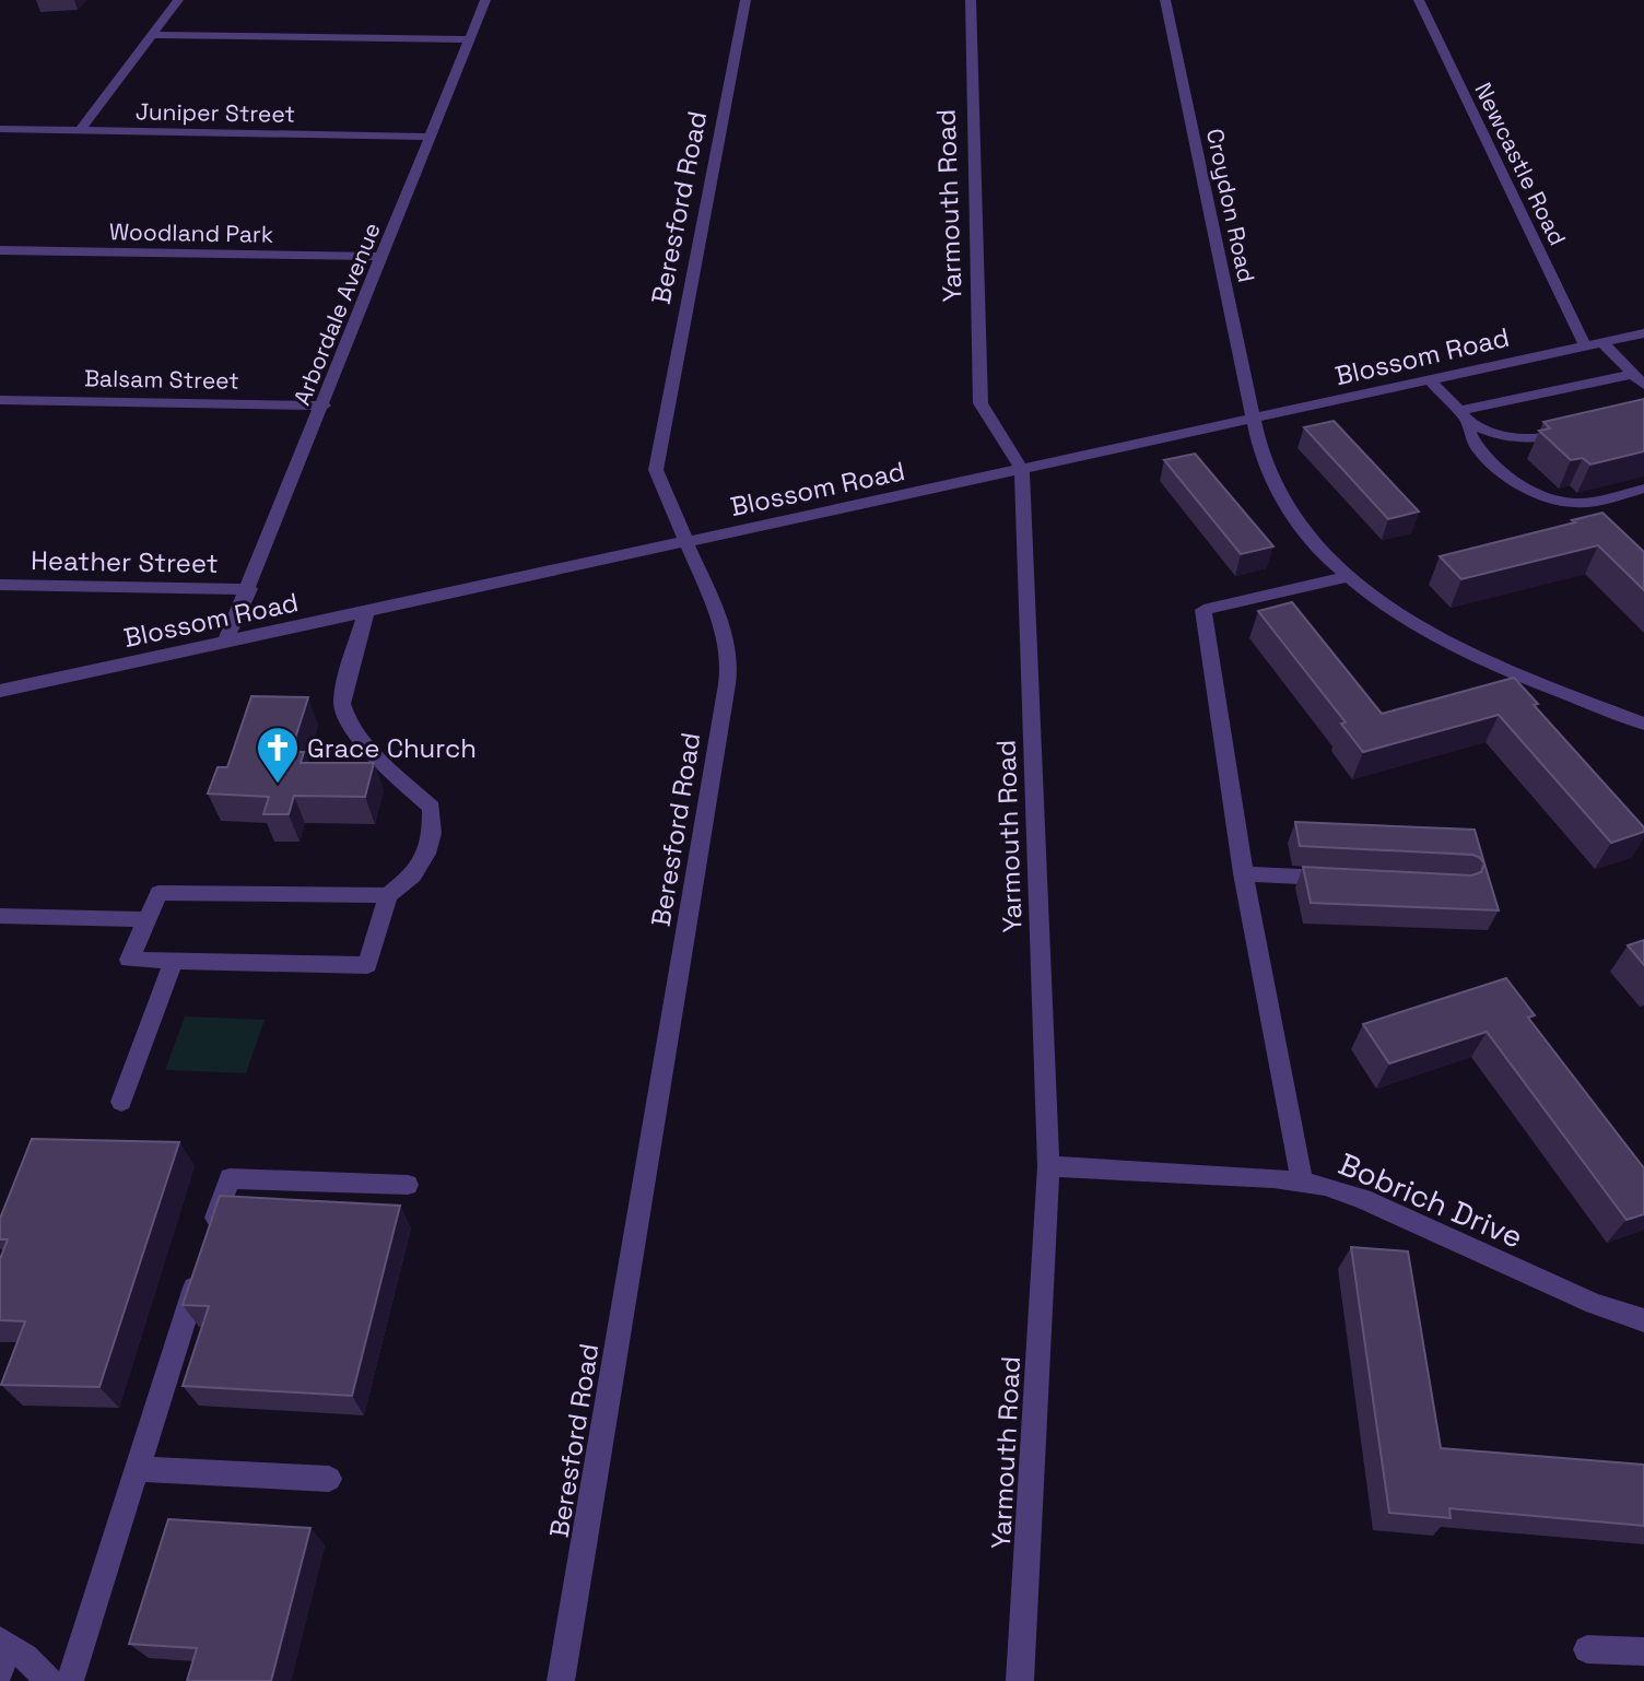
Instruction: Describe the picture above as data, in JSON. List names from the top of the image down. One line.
{"streets":{"street":["Juniper Street","Newcastle Road","Yarmouth Road","Croydon Road","Beresford Road","Woodland Park","Arbordale Avenue","Blossom Road","Balsam Street","Heather Street","Bobrich Drive"]},"crossings":[["Juniper Street","Arbordale Avenue"],["Newcastle Road","Blossom Road"],["Yarmouth Road","Blossom Road"],["Yarmouth Road","Bobrich Drive"],["Croydon Road","Blossom Road"],["Beresford Road","Blossom Road"],["Woodland Park","Arbordale Avenue"],["Arbordale Avenue","Blossom Road"],["Arbordale Avenue","Balsam Street"],["Arbordale Avenue","Heather Street"]],"places":{"church":["Grace Church"]}}
